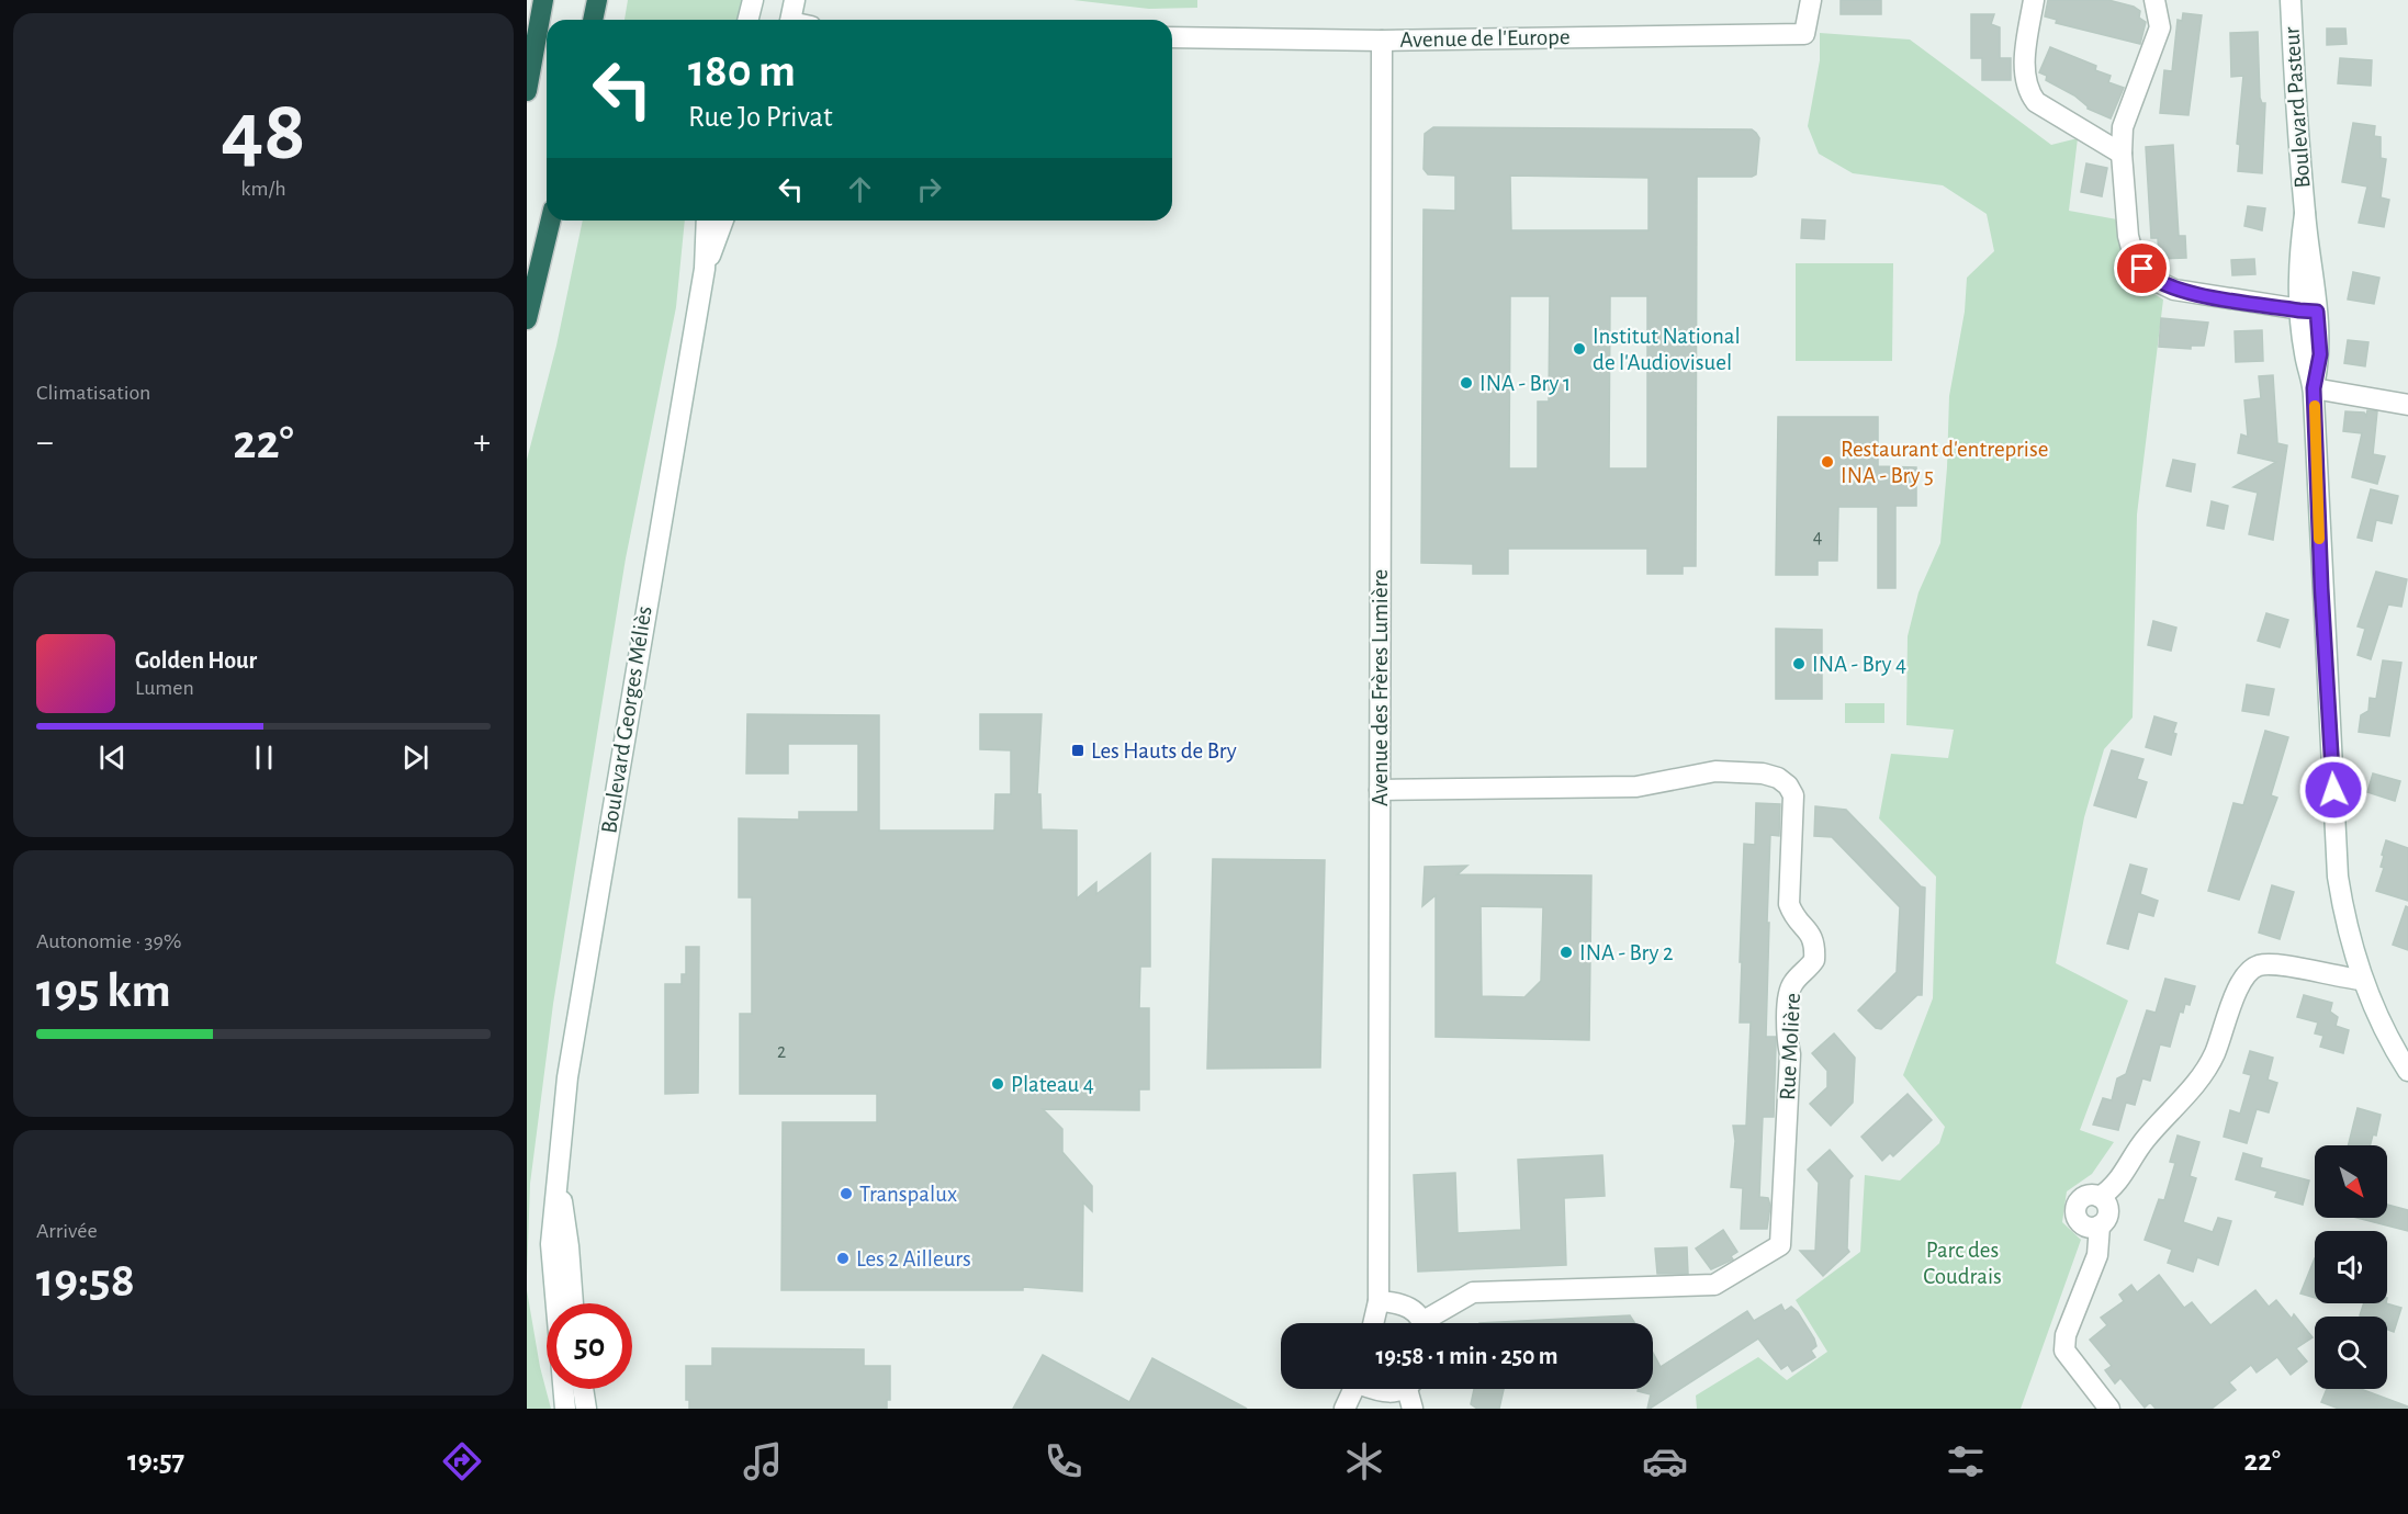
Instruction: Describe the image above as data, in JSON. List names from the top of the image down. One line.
{"streets":{"street":["Avenue de l'Europe","Boulevard Pasteur","Avenue des Frères Lumière","Boulevard Georges Méliès","Rue Molière"]},"crossings":[["Avenue de l'Europe","Avenue des Frères Lumière"],["Avenue des Frères Lumière","Rue Molière"]],"parks":["Parc des Coudrais"],"places":{"other":["Institut National de l'Audiovisuel","INA - Bry 1","Restaurant d'entreprise INA - Bry 5","INA - Bry 4","INA - Bry 2","Plateau 4","Transpalux","Les 2 Ailleurs"],"transit":["Les Hauts de Bry"]},"house_numbers":["4","2"],"north":"bottom right","page":{"tile":[["48","km/h"],"Climatisation",["Autonomie · 39%","195 km"],["Arrivée","19:58"]],"turn":["180 m","Rue Jo Privat"],"heat":["−","22°","+"],"song":["Golden Hour","Lumen"],"limit":"50","trip":"19:58 · 1 min · 250 m","tabs":["19:57","22°"]}}
